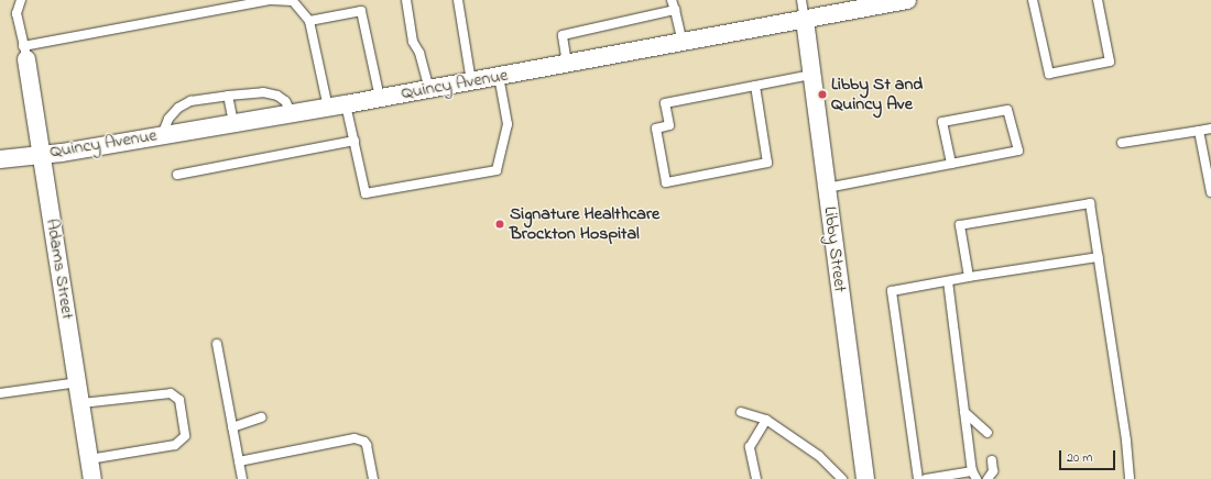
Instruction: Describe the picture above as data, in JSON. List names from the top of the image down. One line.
{"streets":{"street":["Quincy Avenue","Libby Street","Adams Street"]},"crossings":[["Quincy Avenue","Libby Street"],["Quincy Avenue","Adams Street"]],"places":["Libby St and Quincy Ave","Signature Healthcare Brockton Hospital"],"scale_bar":"20 m"}
